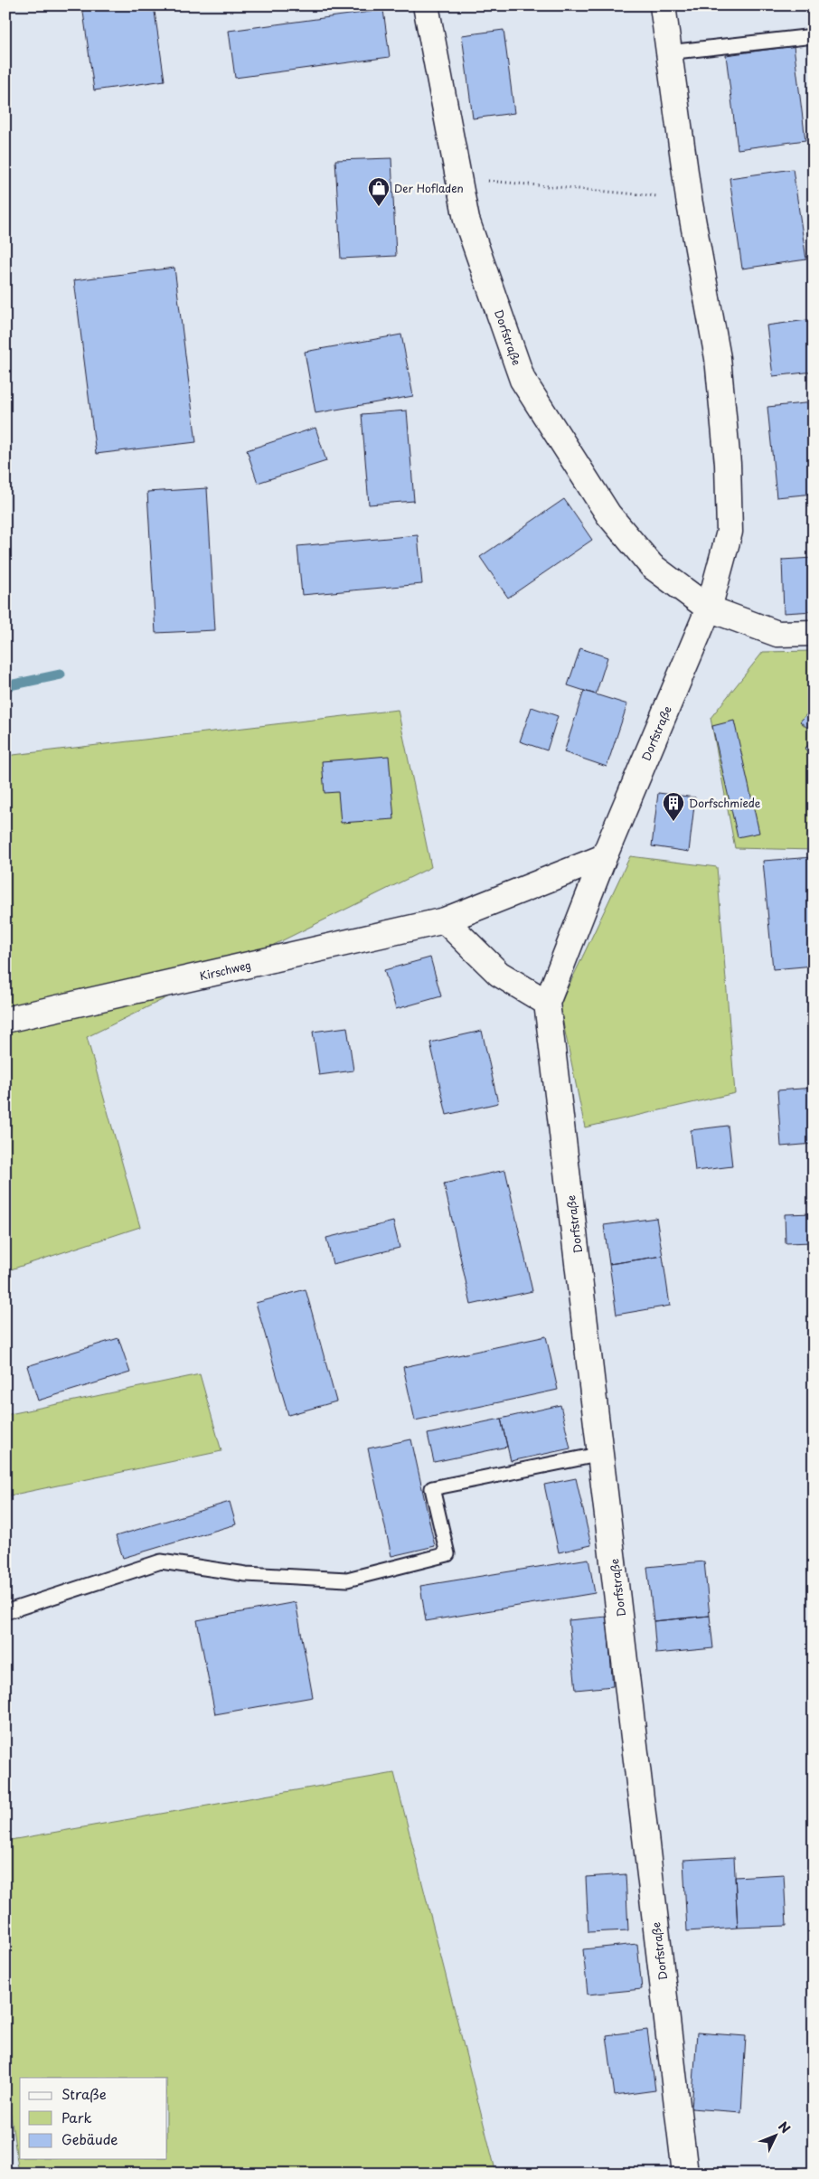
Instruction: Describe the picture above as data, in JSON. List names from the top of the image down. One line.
{"streets":{"street":["Dorfstraße","Kirschweg"]},"places":{"shop":["Der Hofladen"],"building":["Dorfschmiede"]},"legend":["Straße","Park","Gebäude"],"north":"top right"}
